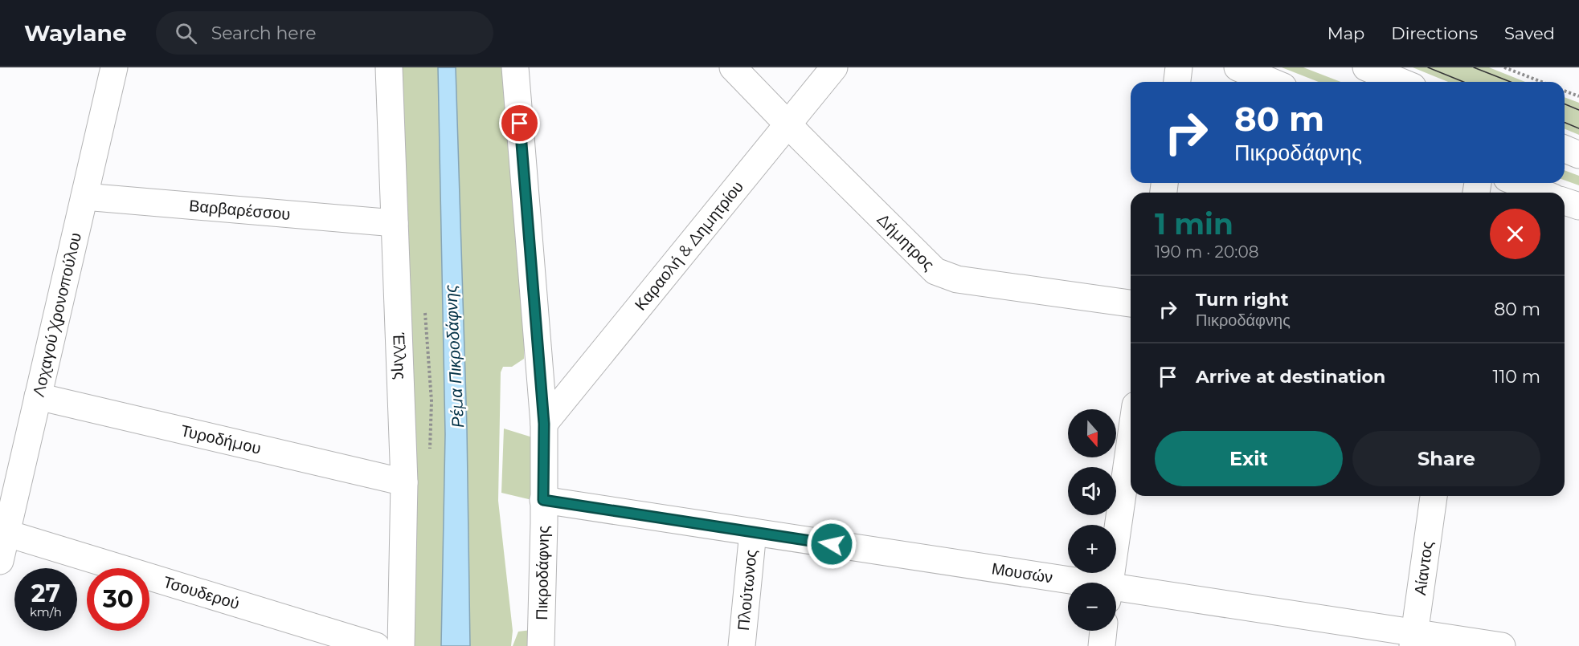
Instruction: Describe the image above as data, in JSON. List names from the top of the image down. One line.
{"streets":{"main road":["Βαρβαρέσσου","Δήμητρος","Καραολή & Δημητρίου","Λοχαγού Χρονοπούλου","Έλλης","Τυροδήμου","Αίαντος","Πικροδάφνης","Μουσών","Πλούτωνος","Τσουδερού"]},"crossings":[["Βαρβαρέσσου","Λοχαγού Χρονοπούλου"],["Βαρβαρέσσου","Έλλης"],["Δήμητρος","Καραολή & Δημητρίου"],["Καραολή & Δημητρίου","Πικροδάφνης"],["Λοχαγού Χρονοπούλου","Τυροδήμου"],["Λοχαγού Χρονοπούλου","Τσουδερού"],["Έλλης","Τυροδήμου"],["Αίαντος","Μουσών"],["Πικροδάφνης","Μουσών"],["Μουσών","Πλούτωνος"]],"water":["Ρέμα Πικροδάφνης"],"north":"bottom","page":{"header":"Waylane","search":"Search here","nav":["Map","Directions","Saved"],"turn":["80 m","Πικροδάφνης"],"heading":["1 min","190 m · 20:08"],"list":[{"name":"Turn right","note":"Πικροδάφνης","value":"80 m"},{"name":"Arrive at destination","value":"110 m"}],"map_buttons":["+","−"],"buttons":["Exit","Share"],"speed":"27 km/h","limit":"30"}}
